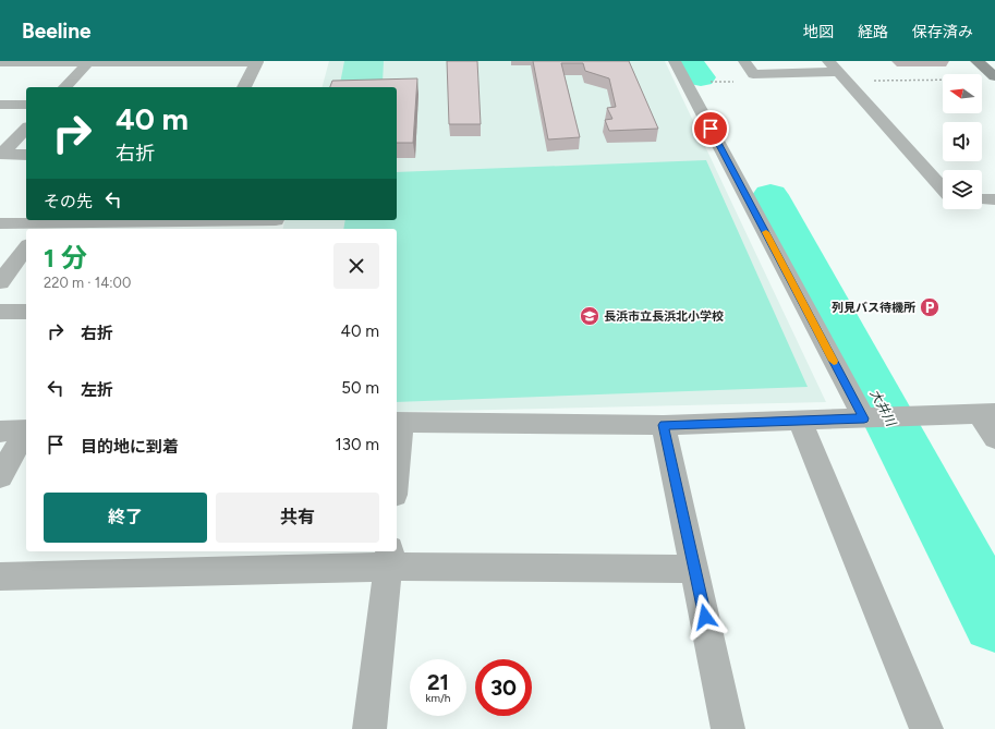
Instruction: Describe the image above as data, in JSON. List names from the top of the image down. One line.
{"water":["大井川"],"places":{"parking":["列見バス待機所"],"school or university":["長浜市立長浜北小学校"]},"north":"left","page":{"header":"Beeline","nav":["地図","経路","保存済み"],"turn":["40 m","右折"],"then":"その先","heading":["1 分","220 m · 14:00"],"list":[{"name":"右折","value":"40 m"},{"name":"左折","value":"50 m"},{"name":"目的地に到着","value":"130 m"}],"buttons":["終了","共有"],"speed":"21 km/h","limit":"30"}}
